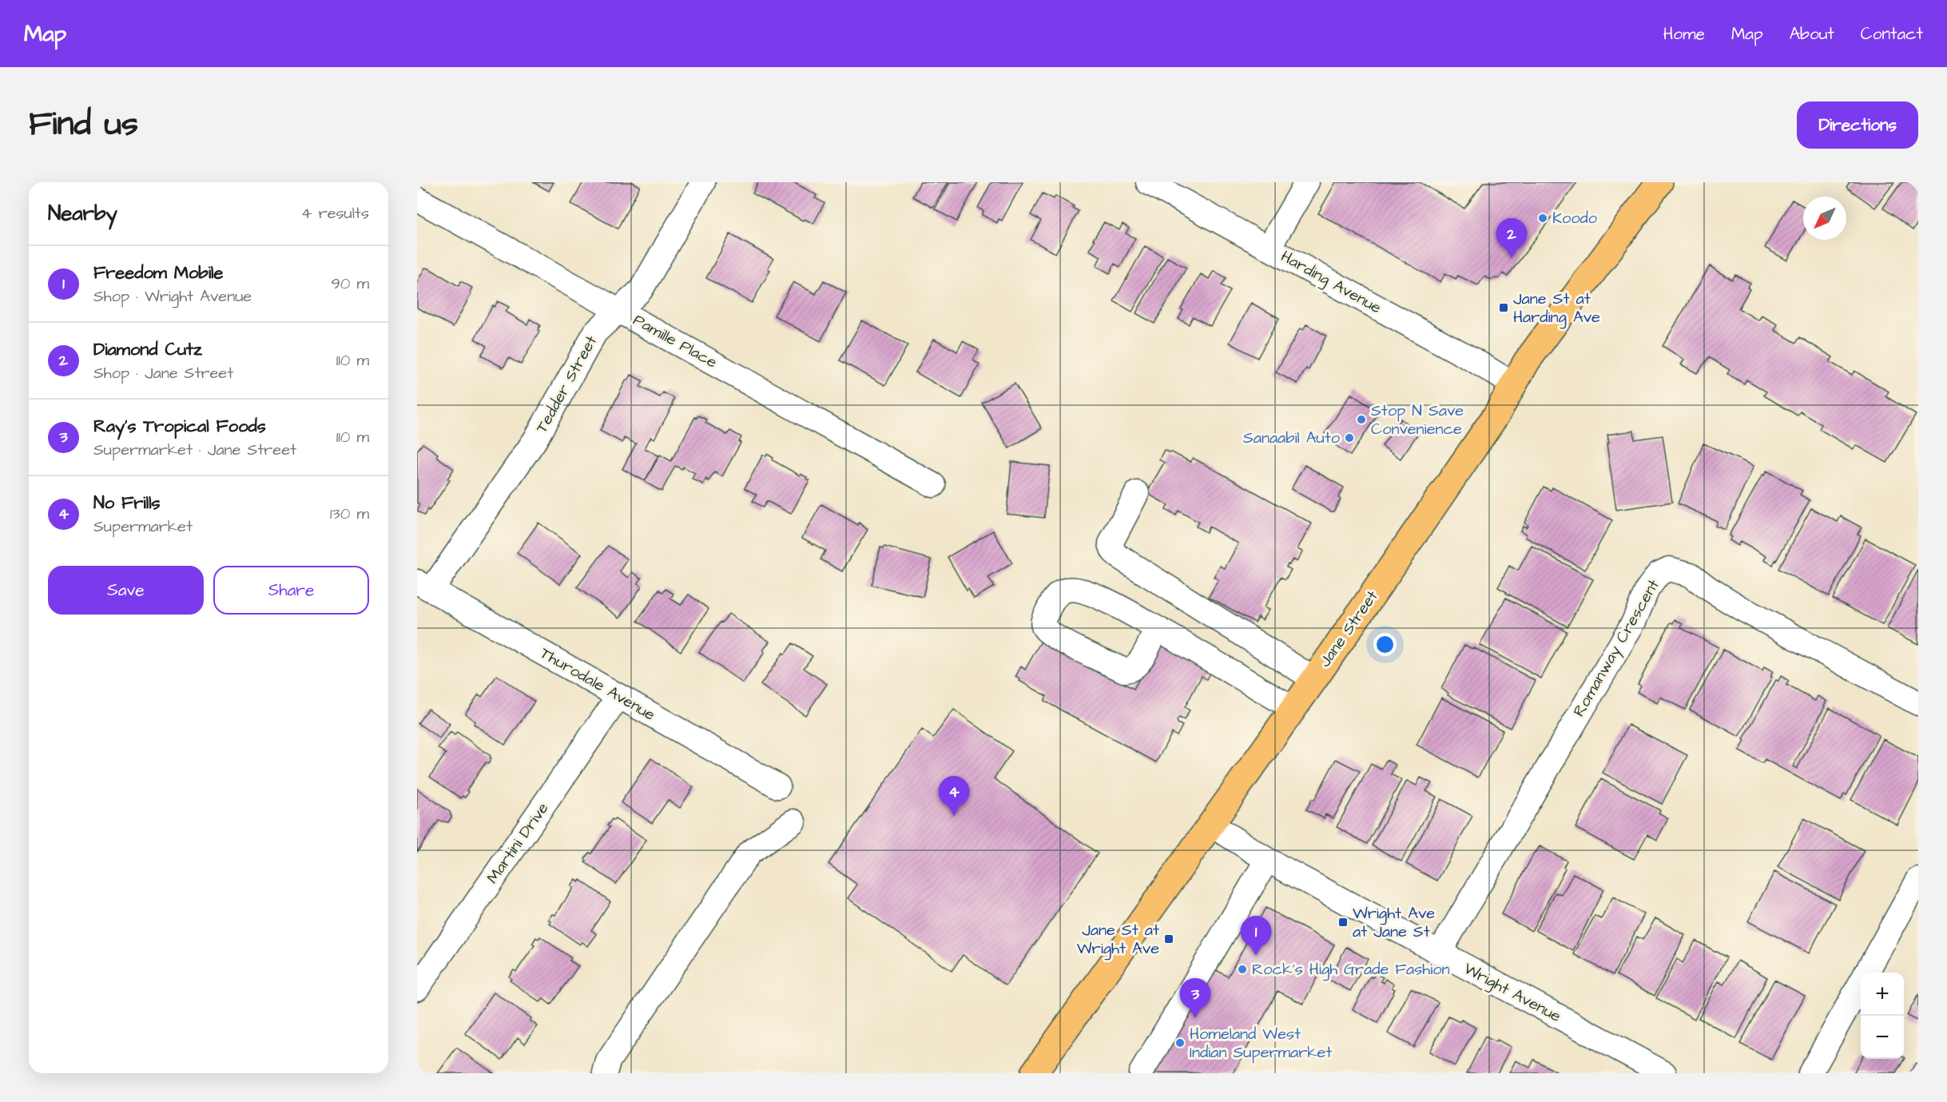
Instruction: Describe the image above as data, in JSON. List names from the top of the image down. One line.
{"streets":{"main road":["Jane Street"],"street":["Harding Avenue","Pamille Place","Tedder Street","Romanway Crescent","Thurodale Avenue","Martini Drive","Wright Avenue"]},"crossings":[["Harding Avenue","Jane Street"],["Pamille Place","Tedder Street"],["Tedder Street","Thurodale Avenue"],["Jane Street","Wright Avenue"],["Romanway Crescent","Wright Avenue"],["Thurodale Avenue","Martini Drive"]],"places":{"other":["Koodo","Stop N Save Convenience","Sanaabil Auto","Rock's High Grade Fashion","Homeland West Indian Supermarket"],"transit":["Jane St at Harding Ave","Wright Ave at Jane St","Jane St at Wright Ave"]},"north":"bottom left","page":{"header":"Map","nav":["Home","Map","About","Contact"],"title":"Find us","buttons":["Directions",["Save","Share"]],"heading":["Nearby","4 results"],"pins":["2","4","1","3"],"list":[{"mark":"1","name":"Freedom Mobile","note":"Shop · Wright Avenue","value":"90 m"},{"mark":"2","name":"Diamond Cutz","note":"Shop · Jane Street","value":"110 m"},{"mark":"3","name":"Ray's Tropical Foods","note":"Supermarket · Jane Street","value":"110 m"},{"mark":"4","name":"No Frills","note":"Supermarket","value":"130 m"}],"map_buttons":["+","−"]}}
